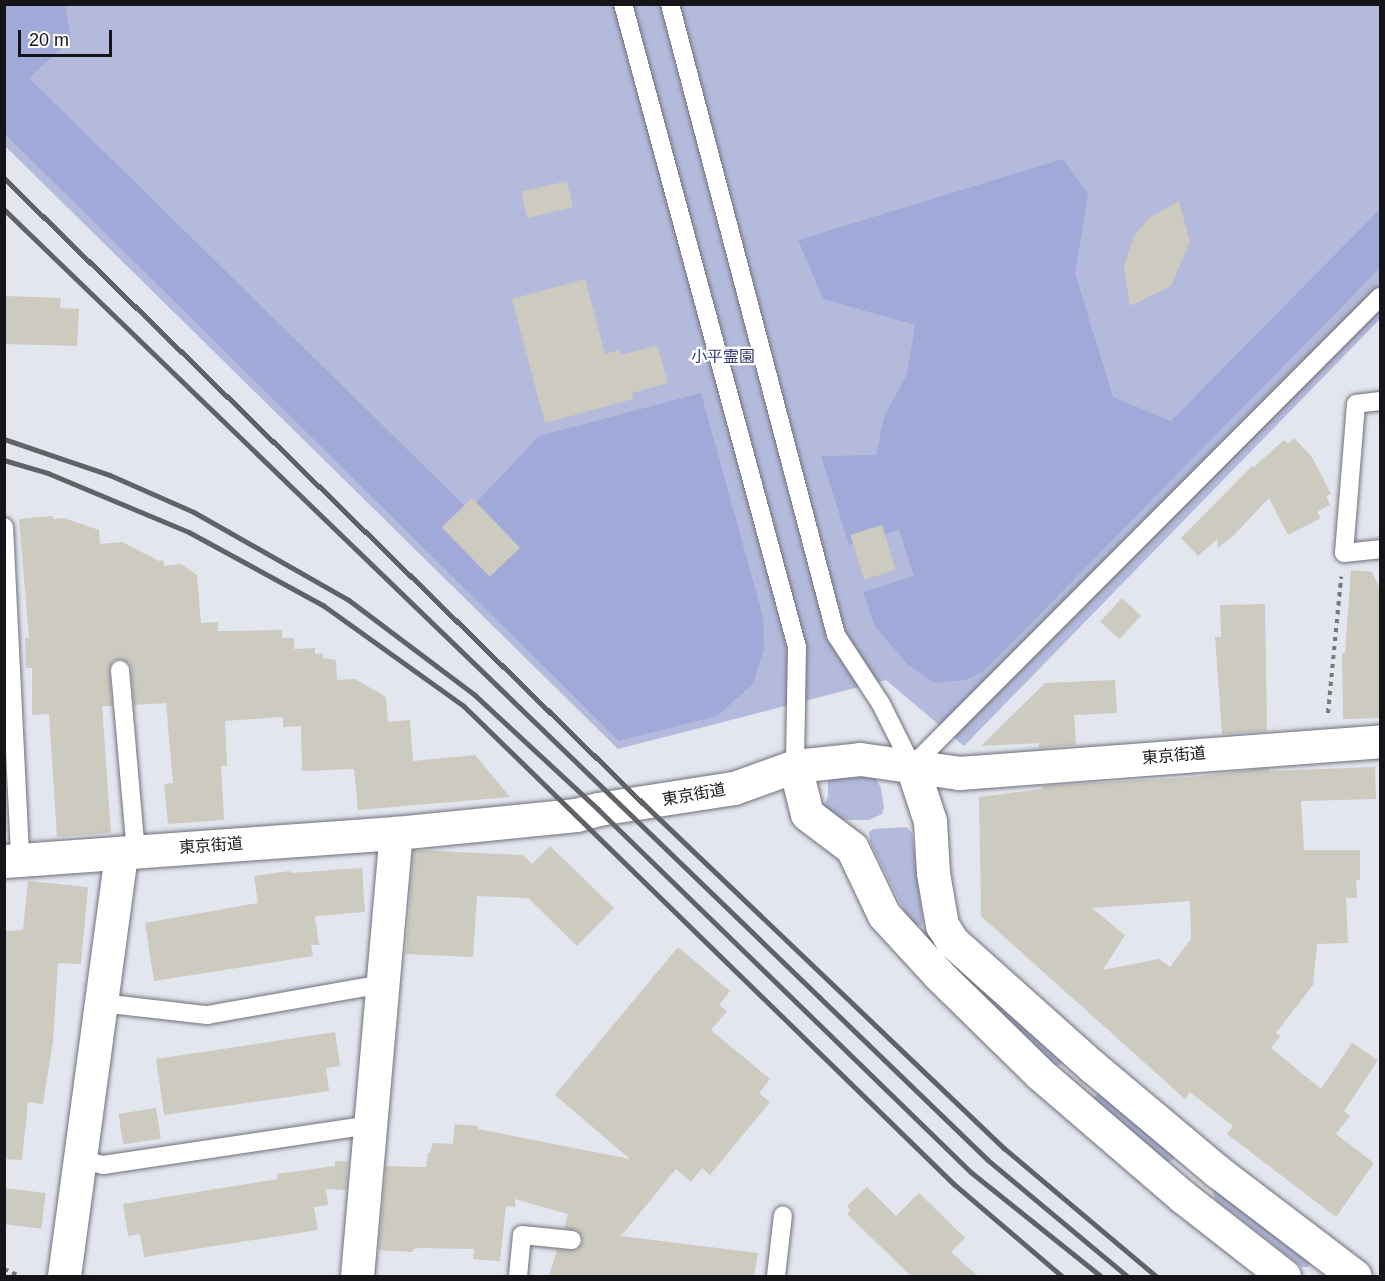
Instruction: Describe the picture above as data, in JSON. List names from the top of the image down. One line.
{"streets":{"street":["東京街道"]},"parks":["小平霊園"],"scale_bar":"20 m"}
